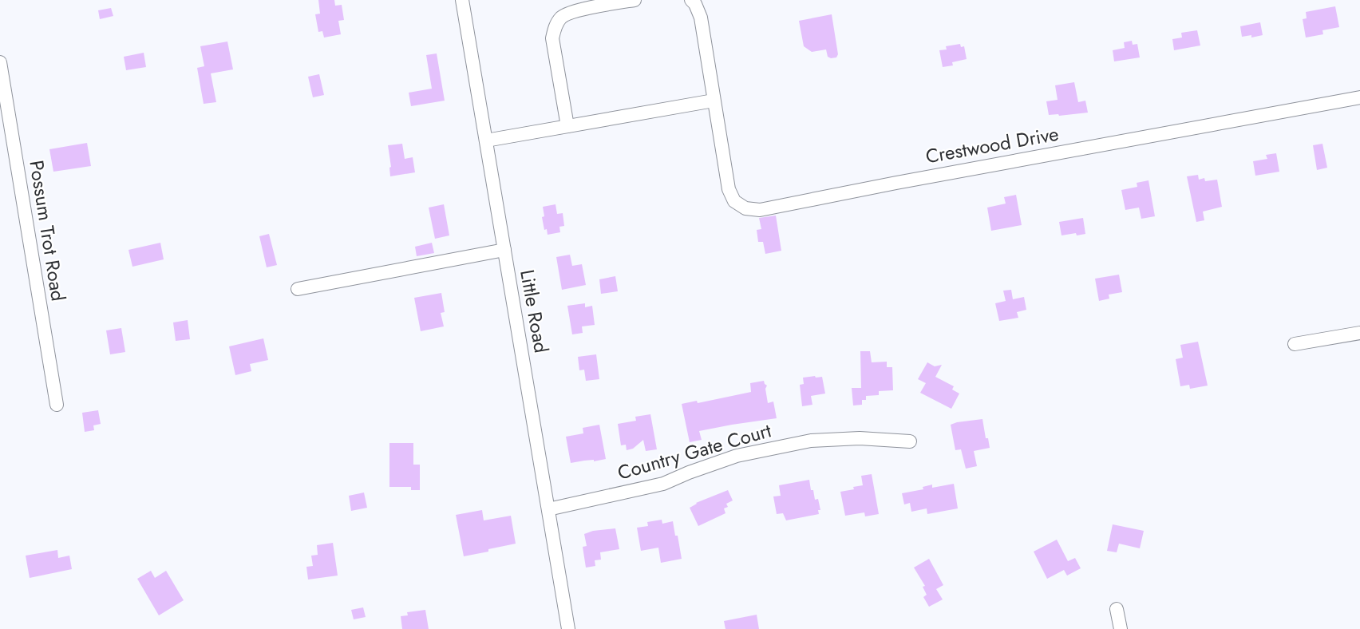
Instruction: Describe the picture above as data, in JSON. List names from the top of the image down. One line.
{"streets":{"street":["Crestwood Drive","Possum Trot Road","Little Road","Country Gate Court"]},"crossings":[["Little Road","Country Gate Court"]]}
